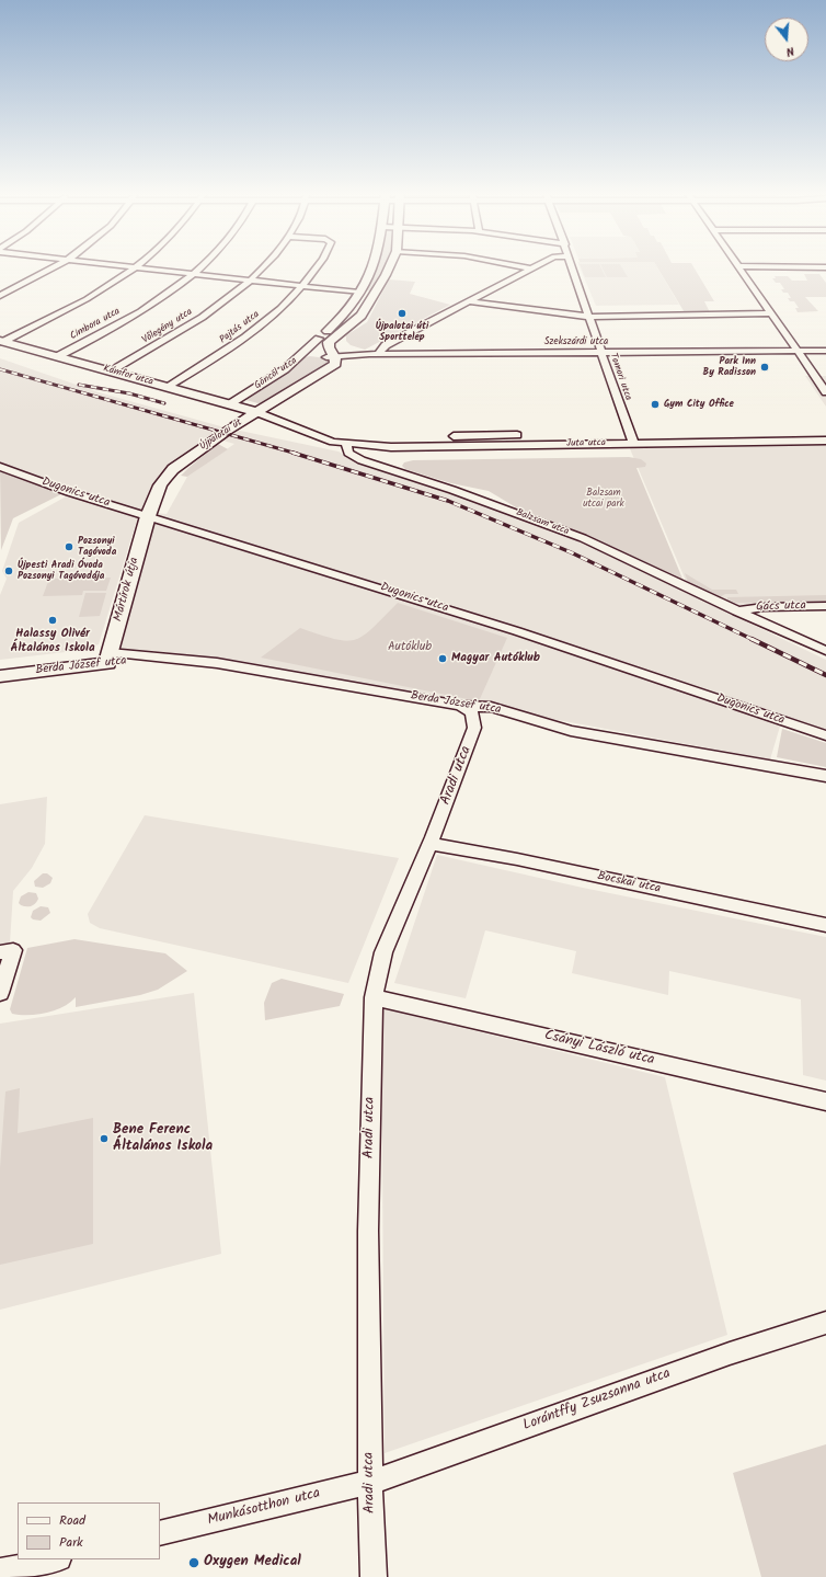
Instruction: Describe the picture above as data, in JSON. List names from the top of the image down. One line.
{"streets":{"street":["Cimbora utca","Vőlegény utca","Pajtás utca","Szekszárdi utca","Göncöl utca","Kámfor utca","Tomori utca","Újpalotai út","Juta utca","Dugonics utca","Balzsam utca","Mártírok útja","Gács utca","Berda József utca","Aradi utca","Bocskai utca","Csányi László utca","Lorántffy Zsuzsanna utca","Munkásotthon utca"]},"crossings":[["Cimbora utca","Kámfor utca"],["Vőlegény utca","Kámfor utca"],["Pajtás utca","Kámfor utca"],["Szekszárdi utca","Tomori utca"],["Szekszárdi utca","Újpalotai út"],["Göncöl utca","Kámfor utca"],["Kámfor utca","Újpalotai út"],["Tomori utca","Juta utca"],["Újpalotai út","Dugonics utca"],["Újpalotai út","Mártírok útja"],["Juta utca","Balzsam utca"],["Dugonics utca","Mártírok útja"],["Balzsam utca","Gács utca"],["Mártírok útja","Berda József utca"],["Berda József utca","Aradi utca"],["Aradi utca","Bocskai utca"],["Aradi utca","Csányi László utca"],["Aradi utca","Lorántffy Zsuzsanna utca"],["Aradi utca","Munkásotthon utca"],["Lorántffy Zsuzsanna utca","Munkásotthon utca"]],"parks":["Balzsam utcai park","Autóklub"],"places":["Újpalotai úti Sporttelep","Park Inn By Radisson","Gym City Office","Pozsonyi Tagóvoda","Újpesti Aradi Óvoda Pozsonyi Tagóvodája","Halassy Olivér Általános Iskola","Magyar Autóklub","Bene Ferenc Általános Iskola","Oxygen Medical"],"legend":["Road","Park"],"north":"bottom"}
